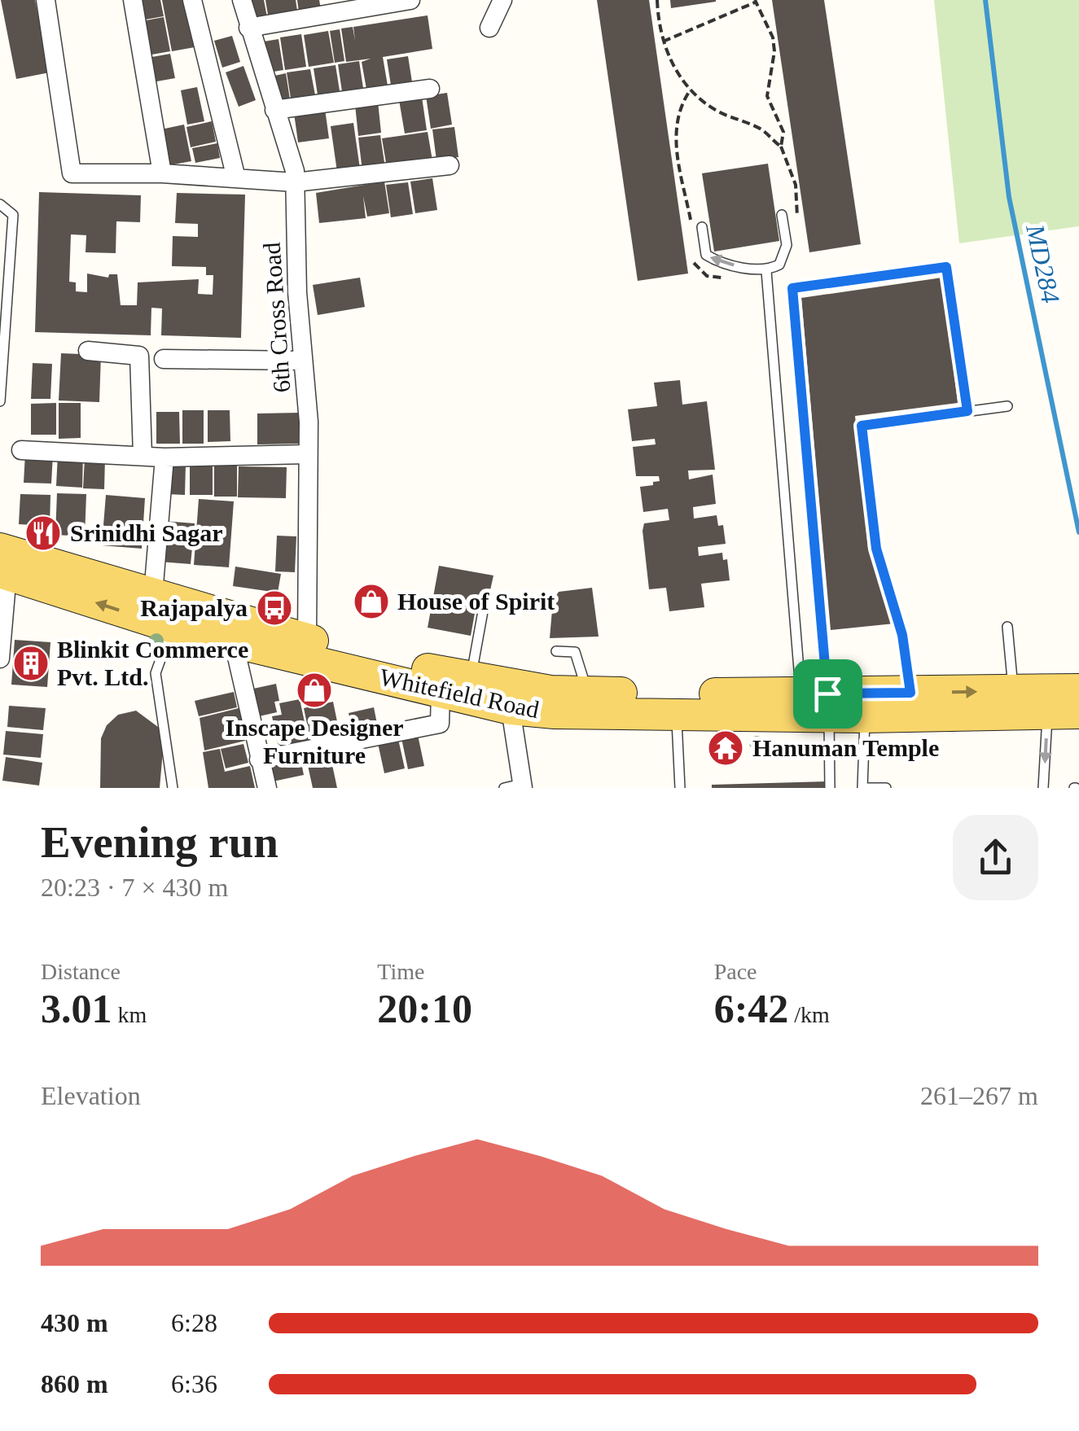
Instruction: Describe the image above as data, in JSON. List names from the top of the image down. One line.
{"streets":{"main road":["Whitefield Road"],"street":["6th Cross Road"]},"crossings":[["6th Cross Road","Whitefield Road"]],"water":["MD284"],"places":{"restaurant":["Srinidhi Sagar"],"shop":["House of Spirit","Inscape Designer Furniture"],"bus stop":["Rajapalya"],"building":["Blinkit Commerce Pvt. Ltd."],"temple":["Hanuman Temple"]},"page":{"heading":["Evening run","20:23 · 7 × 430 m"],"stats":[["Distance","3.01 km"],["Time","20:10"],["Pace","6:42 /km"]],"chart":["Elevation","261–267 m"],"list":[{"name":"430 m","note":"6:28"},{"name":"860 m","note":"6:36"}]}}
